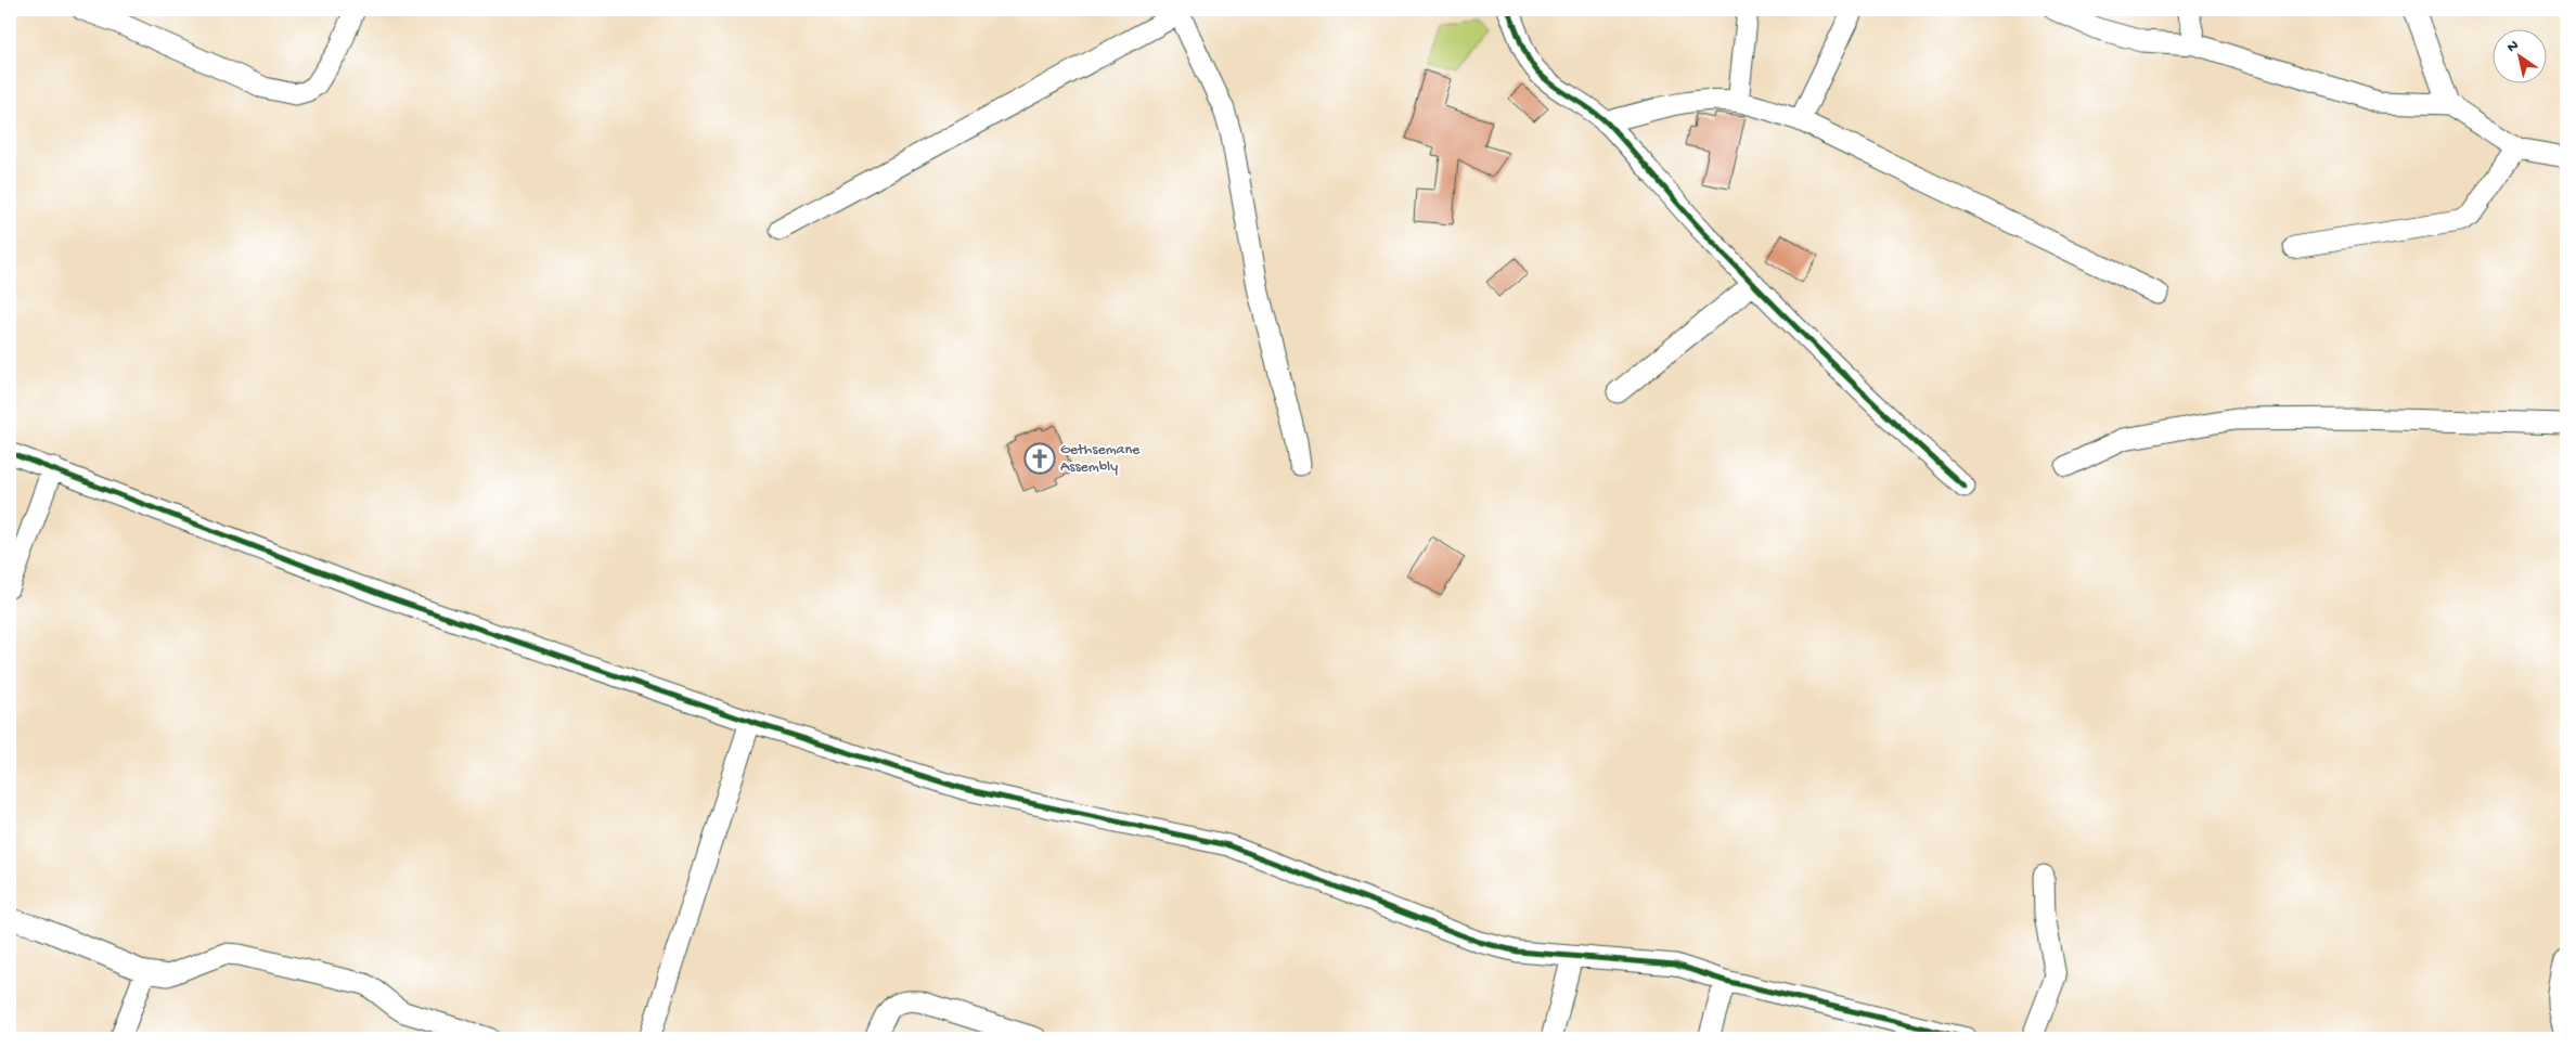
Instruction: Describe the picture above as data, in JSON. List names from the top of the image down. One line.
{"places":{"church":["Gethsemane Assembly"]},"north":"top left"}
